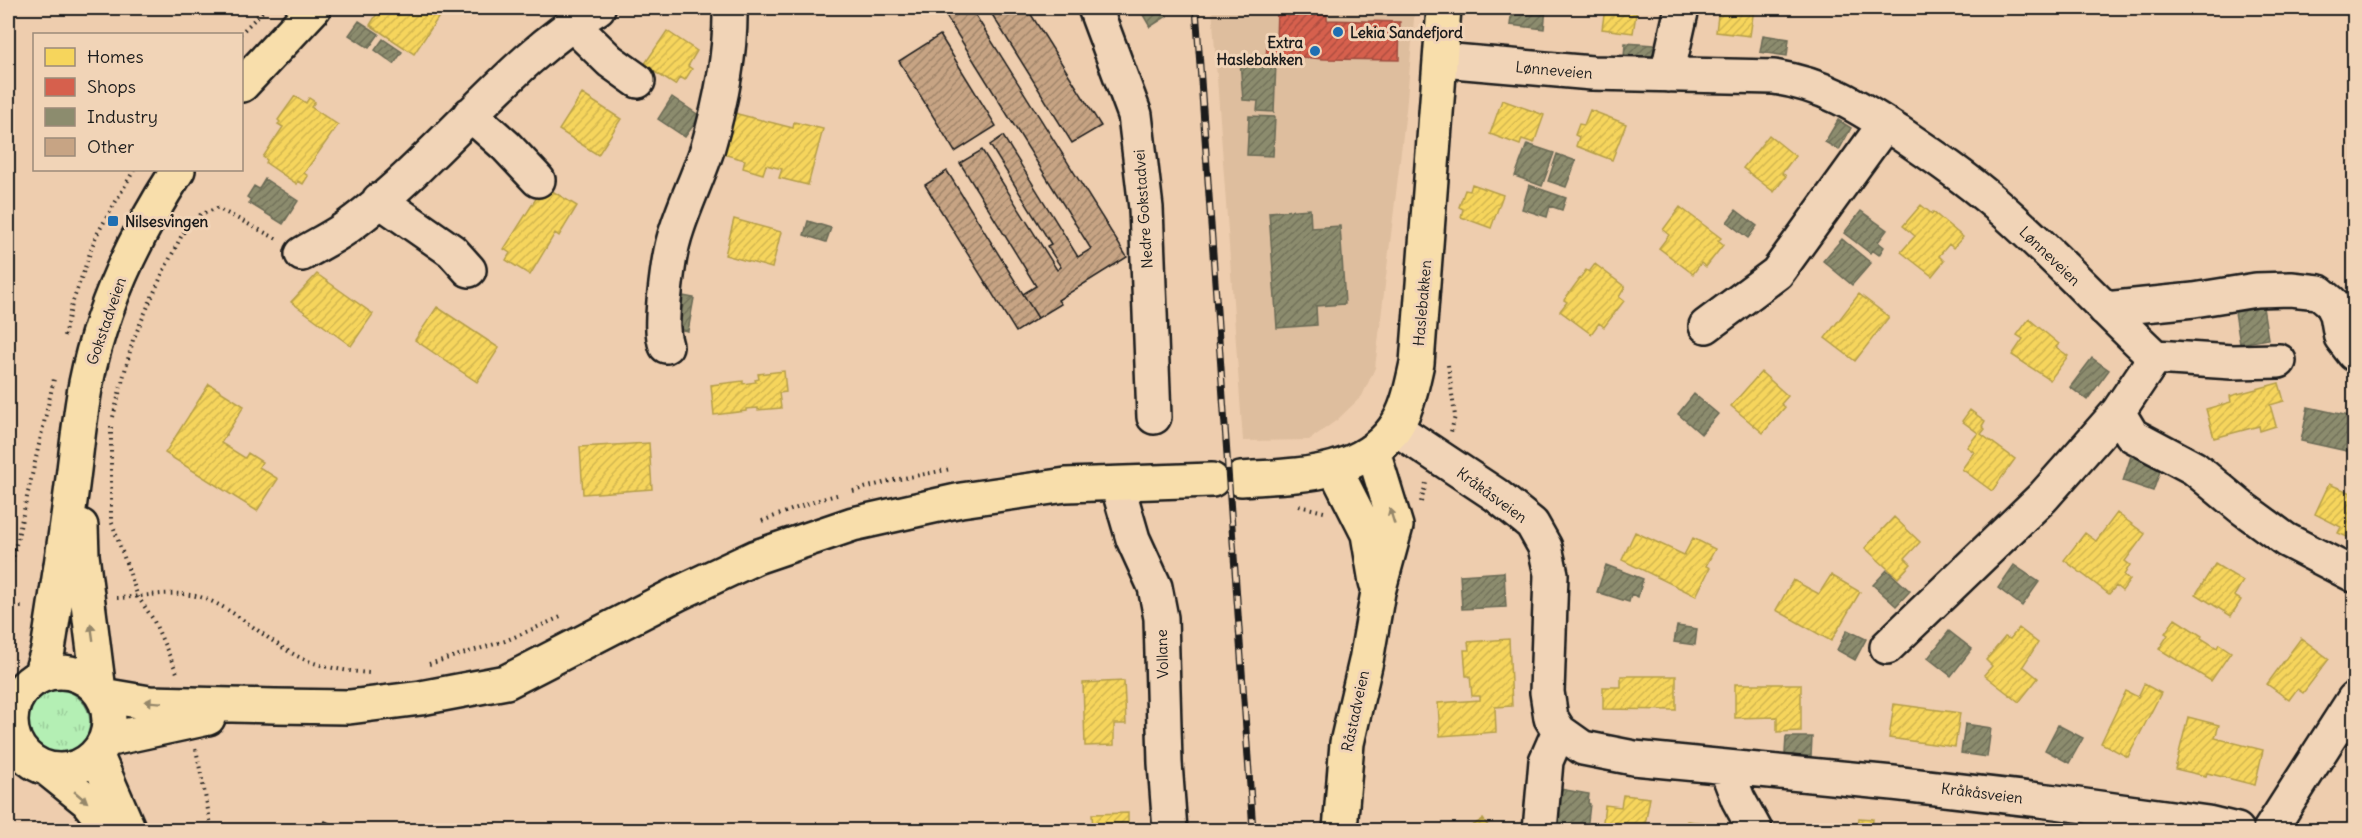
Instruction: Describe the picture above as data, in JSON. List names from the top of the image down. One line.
{"streets":{"main road":["Haslebakken","Gokstadveien","Råstadveien"],"street":["Lønneveien","Nedre Gokstadvei","Kråkåsveien","Vollane"]},"crossings":[["Lønneveien","Haslebakken"],["Haslebakken","Kråkåsveien"],["Haslebakken","Råstadveien"],["Kråkåsveien","Råstadveien"]],"places":{"other":["Lekia Sandefjord","Extra Haslebakken"],"transit":["Nilsesvingen"]},"legend":["Homes","Shops","Industry","Other"]}
